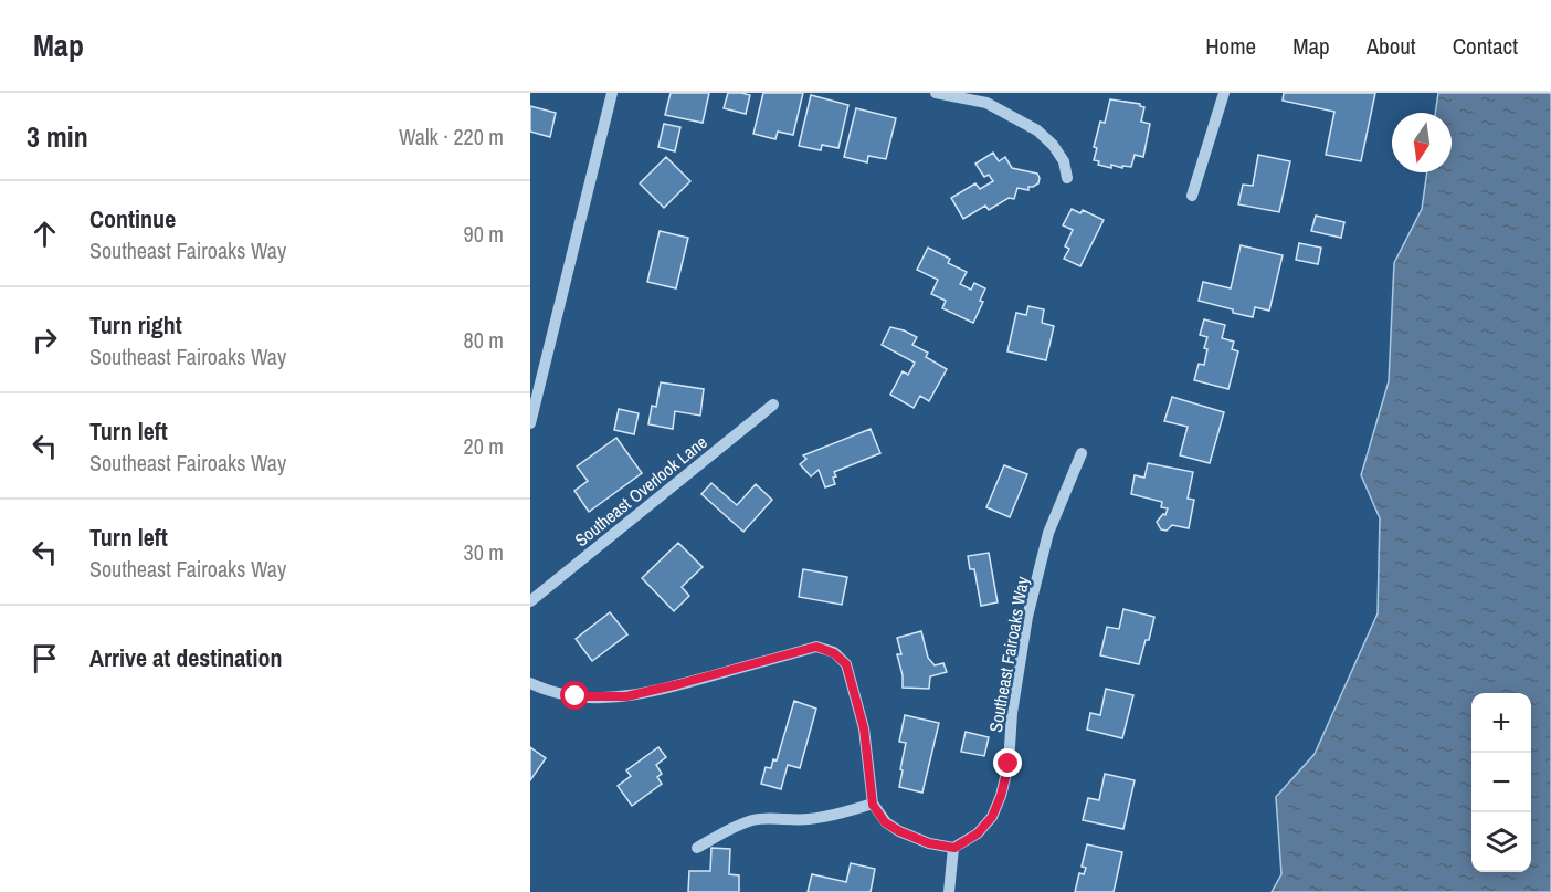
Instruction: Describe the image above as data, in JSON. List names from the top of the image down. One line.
{"streets":{"street":["Southeast Overlook Lane","Southeast Fairoaks Way"]},"north":"bottom","page":{"header":"Map","nav":["Home","Map","About","Contact"],"heading":["3 min","Walk · 220 m"],"list":[["Continue","Southeast Fairoaks Way","90 m"],["Turn right","Southeast Fairoaks Way","80 m"],["Turn left","Southeast Fairoaks Way","20 m"],["Turn left","Southeast Fairoaks Way","30 m"],"Arrive at destination"],"map_buttons":["+","−"]}}
